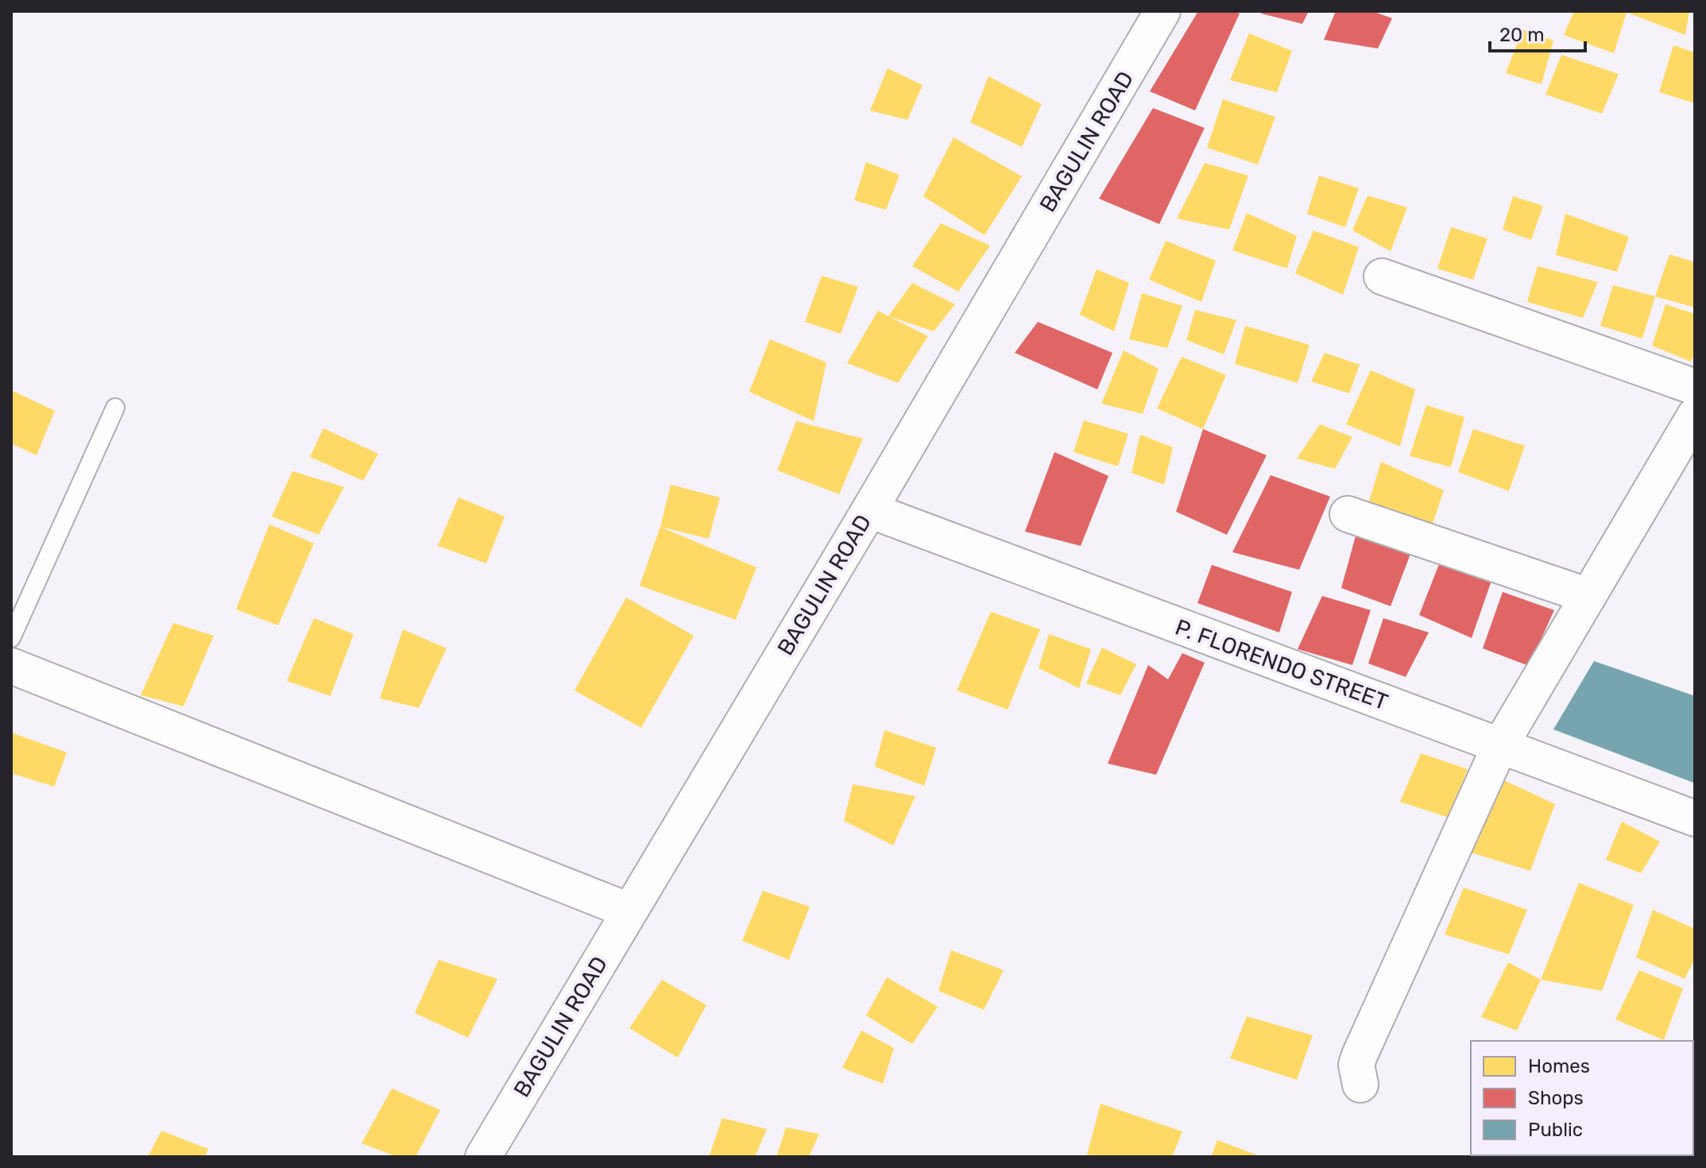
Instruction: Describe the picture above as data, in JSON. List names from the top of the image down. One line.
{"streets":{"street":["BAGULIN ROAD","P. FLORENDO STREET"]},"crossings":[["BAGULIN ROAD","P. FLORENDO STREET"]],"legend":["Homes","Shops","Public"],"scale_bar":"20 m"}
